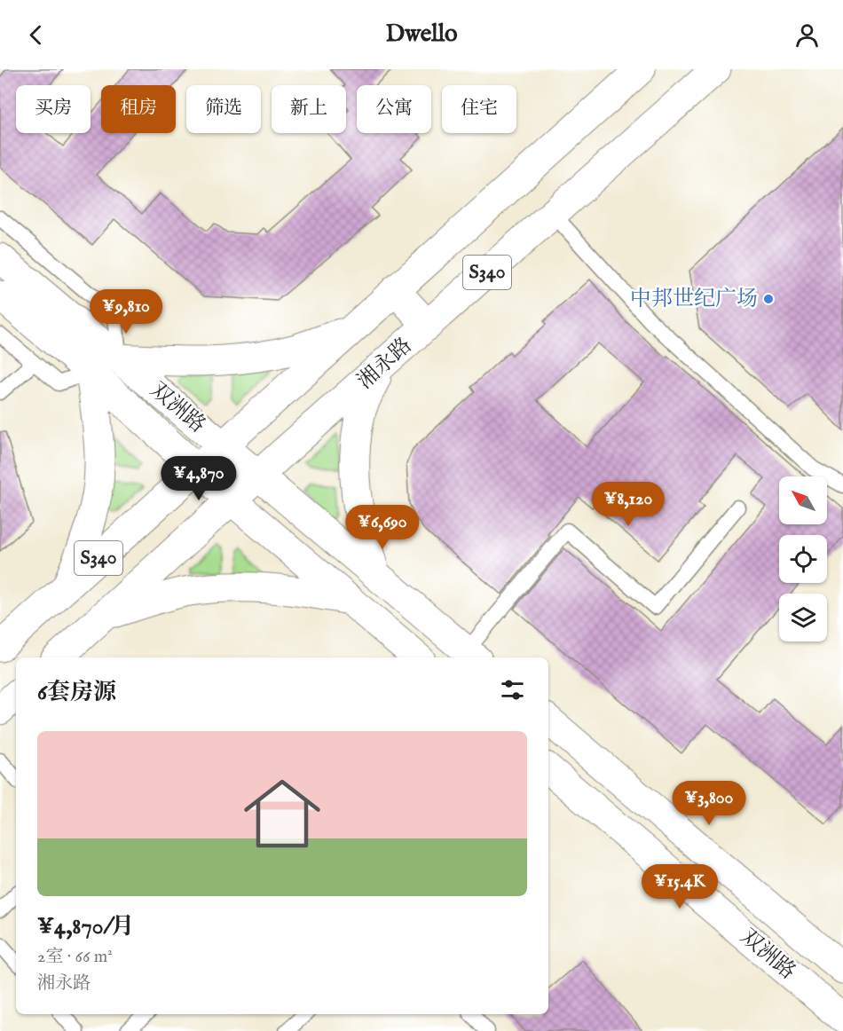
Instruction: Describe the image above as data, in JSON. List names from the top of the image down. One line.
{"streets":{"main road":["S340","湘永路","双洲路"]},"crossings":[["S340","双洲路"],["湘永路","双洲路"]],"places":["中邦世纪广场"],"north":"top left","page":{"header":"Dwello","chip":["买房","租房","筛选","新上","公寓","住宅"],"price":["¥9,810","¥4,870","¥8,120","¥6,690","¥3,800","¥15.4K"],"heading":"6套房源","list":[{"name":"¥4,870/月","note":"2室 · 66 m² · 湘永路"}]}}
